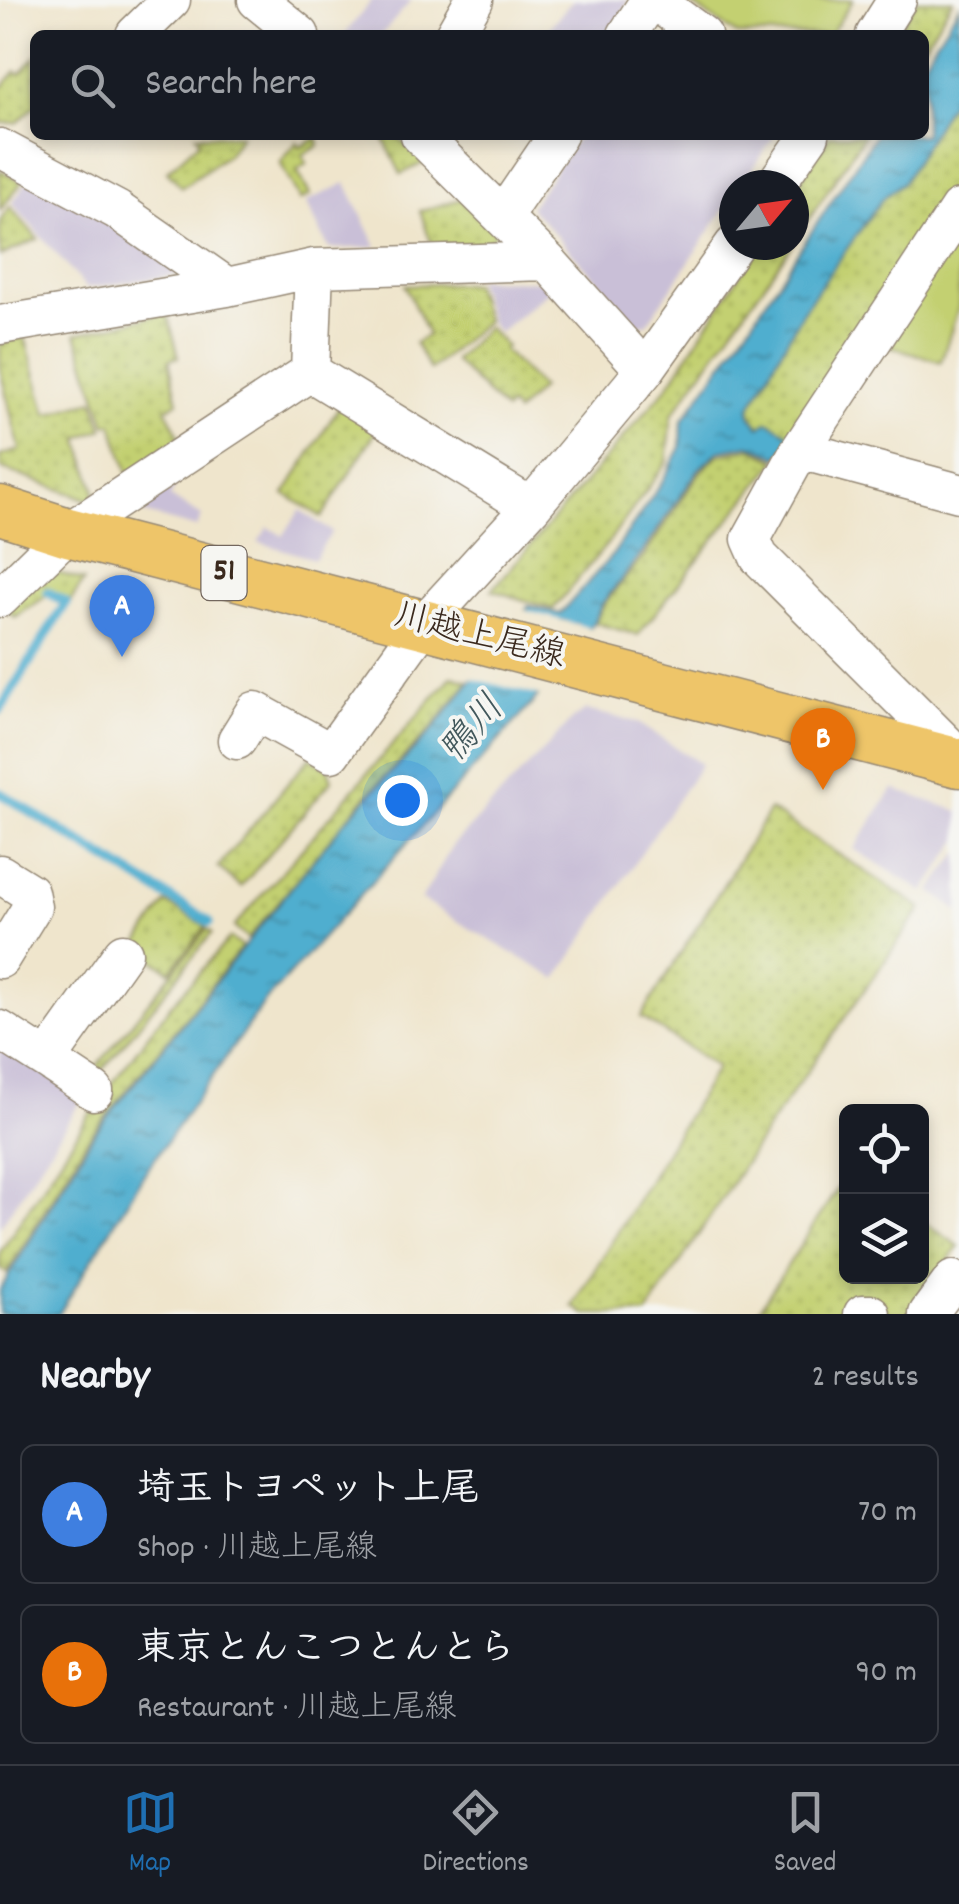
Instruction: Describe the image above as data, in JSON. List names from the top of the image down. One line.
{"streets":{"main road":["51","川越上尾線"]},"water":["鴨川"],"north":"top right","page":{"search":"Search here","pins":["A","B"],"heading":["Nearby","2 results"],"list":[{"mark":"A","name":"埼玉トヨペット上尾","note":"Shop · 川越上尾線","value":"70 m"},{"mark":"B","name":"東京とんこつとんとら","note":"Restaurant · 川越上尾線","value":"90 m"}],"nav":["Map","Directions","Saved"]}}
